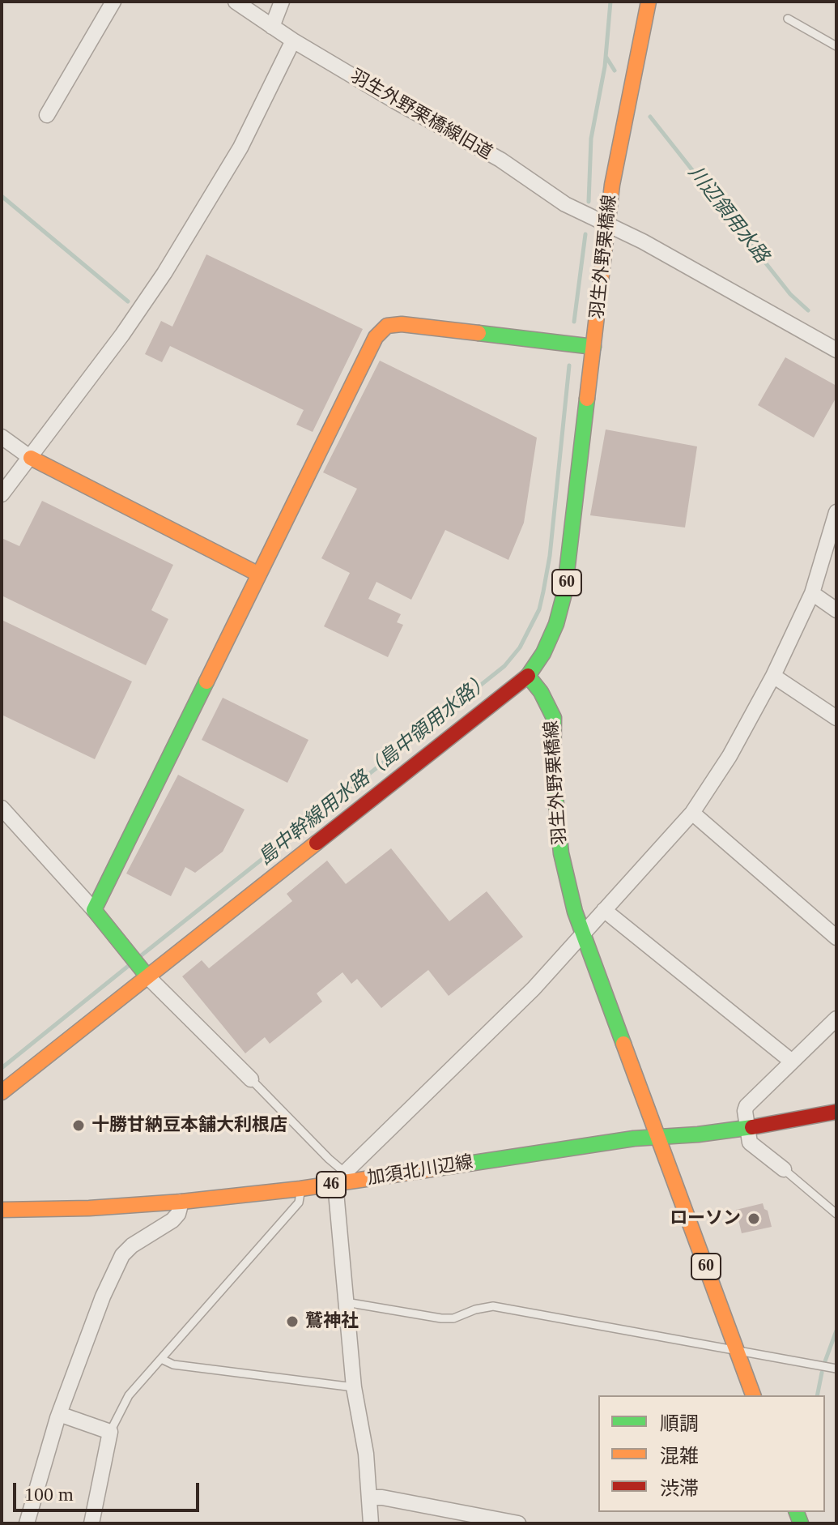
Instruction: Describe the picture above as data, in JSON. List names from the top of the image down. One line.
{"streets":{"main road":["羽生外野栗橋線","60","加須北川辺線","46"],"street":["羽生外野栗橋線旧道"]},"crossings":[["羽生外野栗橋線旧道","羽生外野栗橋線"],["羽生外野栗橋線","加須北川辺線"]],"water":["川辺領用水路","島中幹線用水路（島中領用水路）"],"places":["十勝甘納豆本舗大利根店","ローソン","鷲神社"],"legend":["順調","混雑","渋滞"],"scale_bar":"100 m"}
